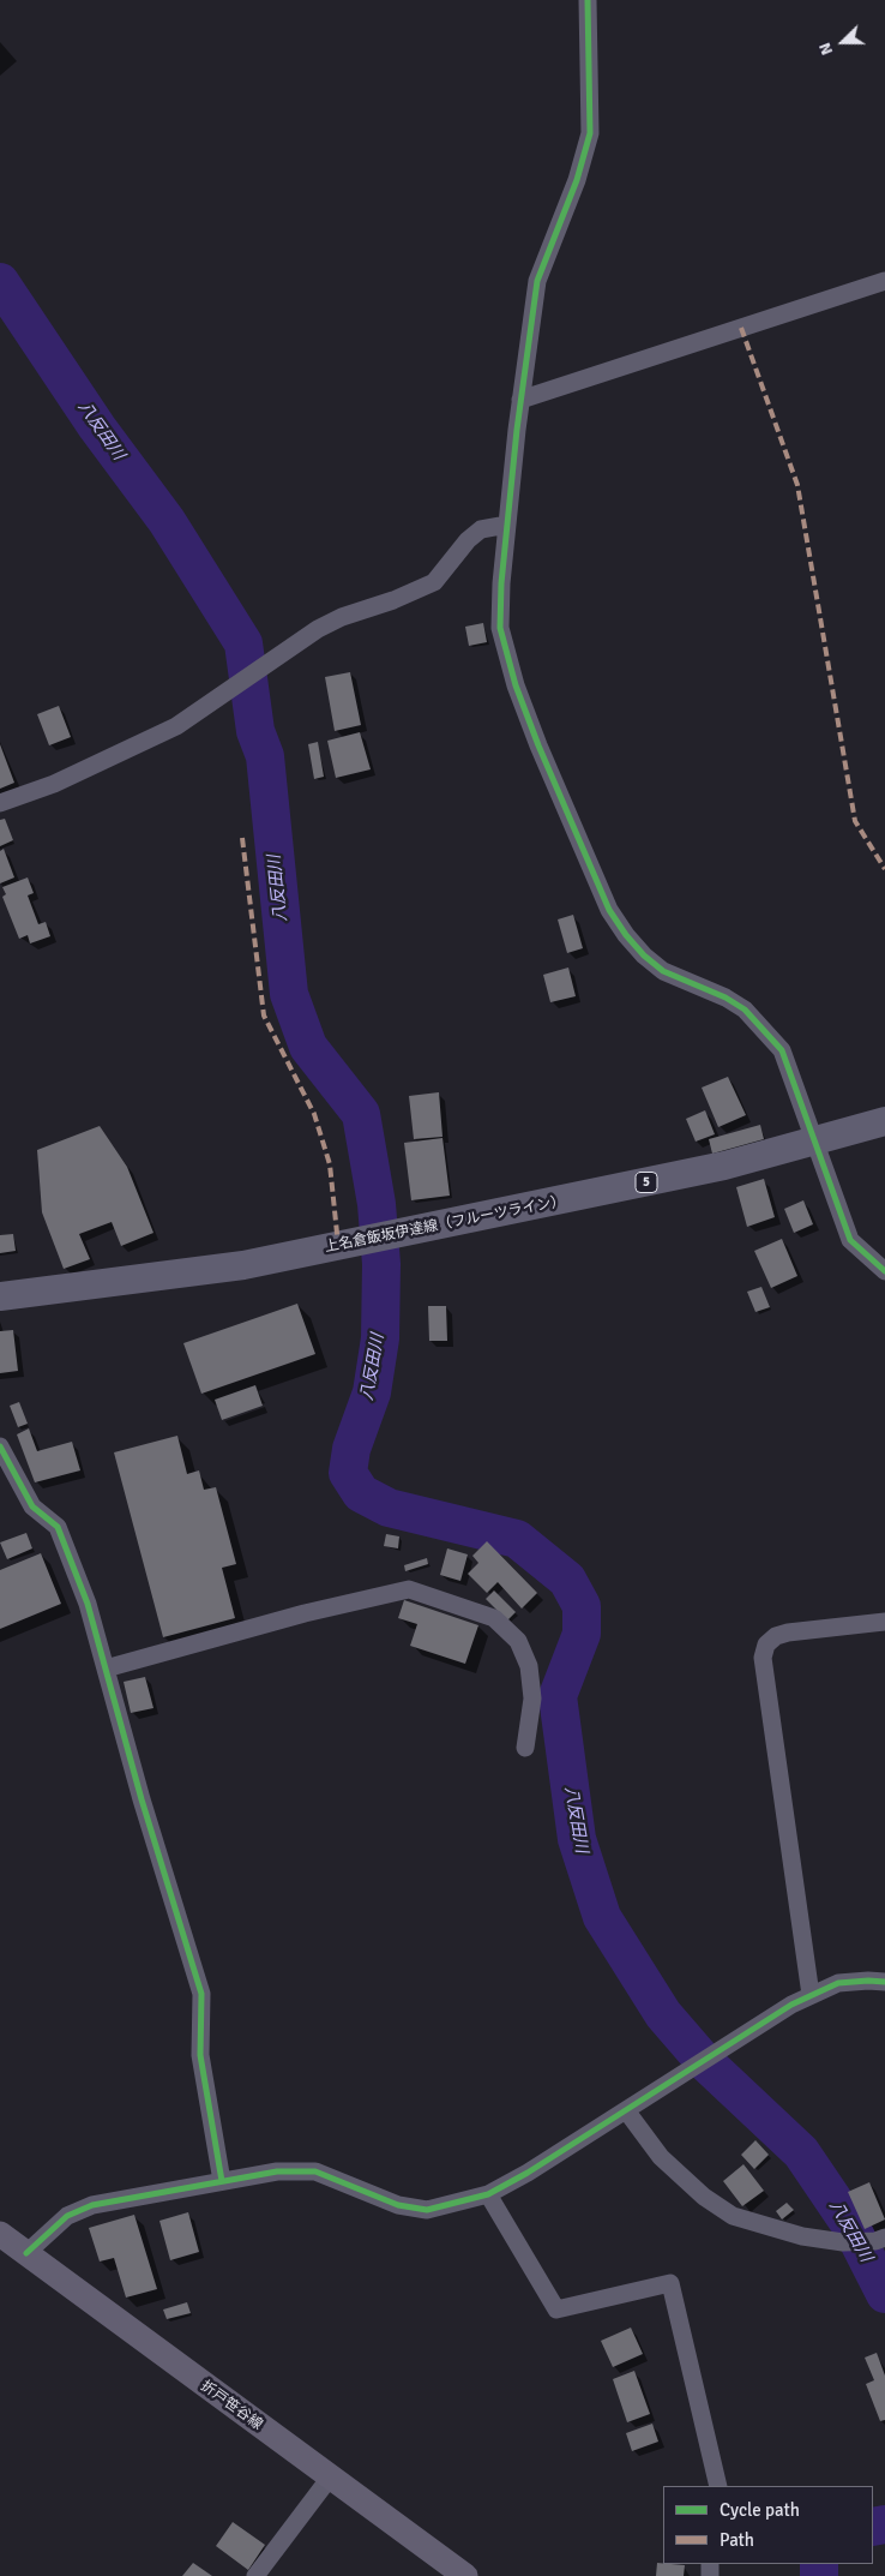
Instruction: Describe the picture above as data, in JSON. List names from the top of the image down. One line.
{"streets":{"main road":["5","上名倉飯坂伊達線（フルーツライン）","折戸笹谷線"]},"water":["八反田川"],"legend":["Cycle path","Path"],"north":"left"}
